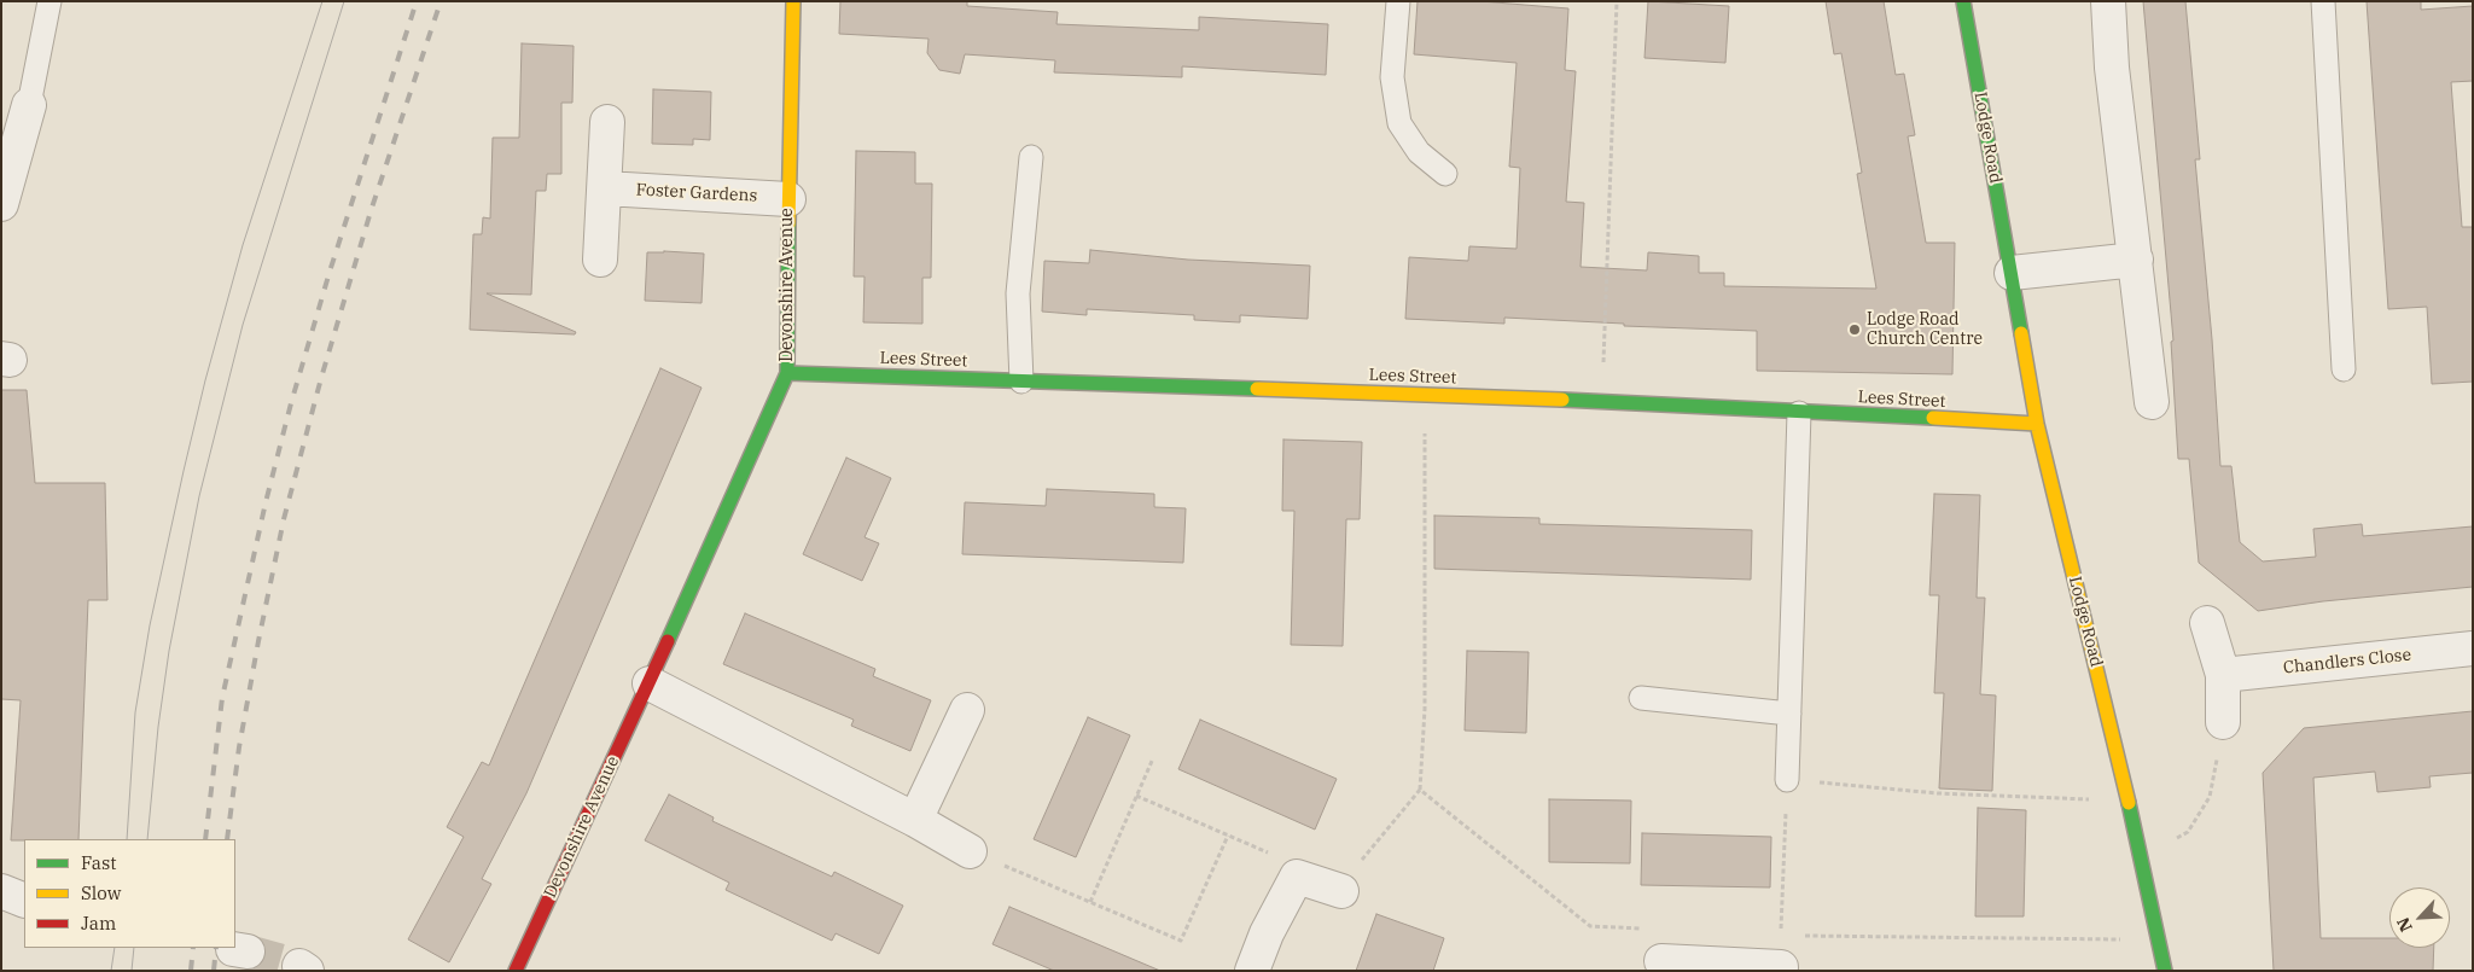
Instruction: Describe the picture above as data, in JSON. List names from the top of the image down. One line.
{"streets":{"street":["Lodge Road","Foster Gardens","Devonshire Avenue","Lees Street","Chandlers Close"]},"crossings":[["Lodge Road","Lees Street"],["Foster Gardens","Devonshire Avenue"],["Devonshire Avenue","Lees Street"]],"places":["Lodge Road Church Centre"],"legend":["Fast","Slow","Jam"],"north":"bottom left"}
